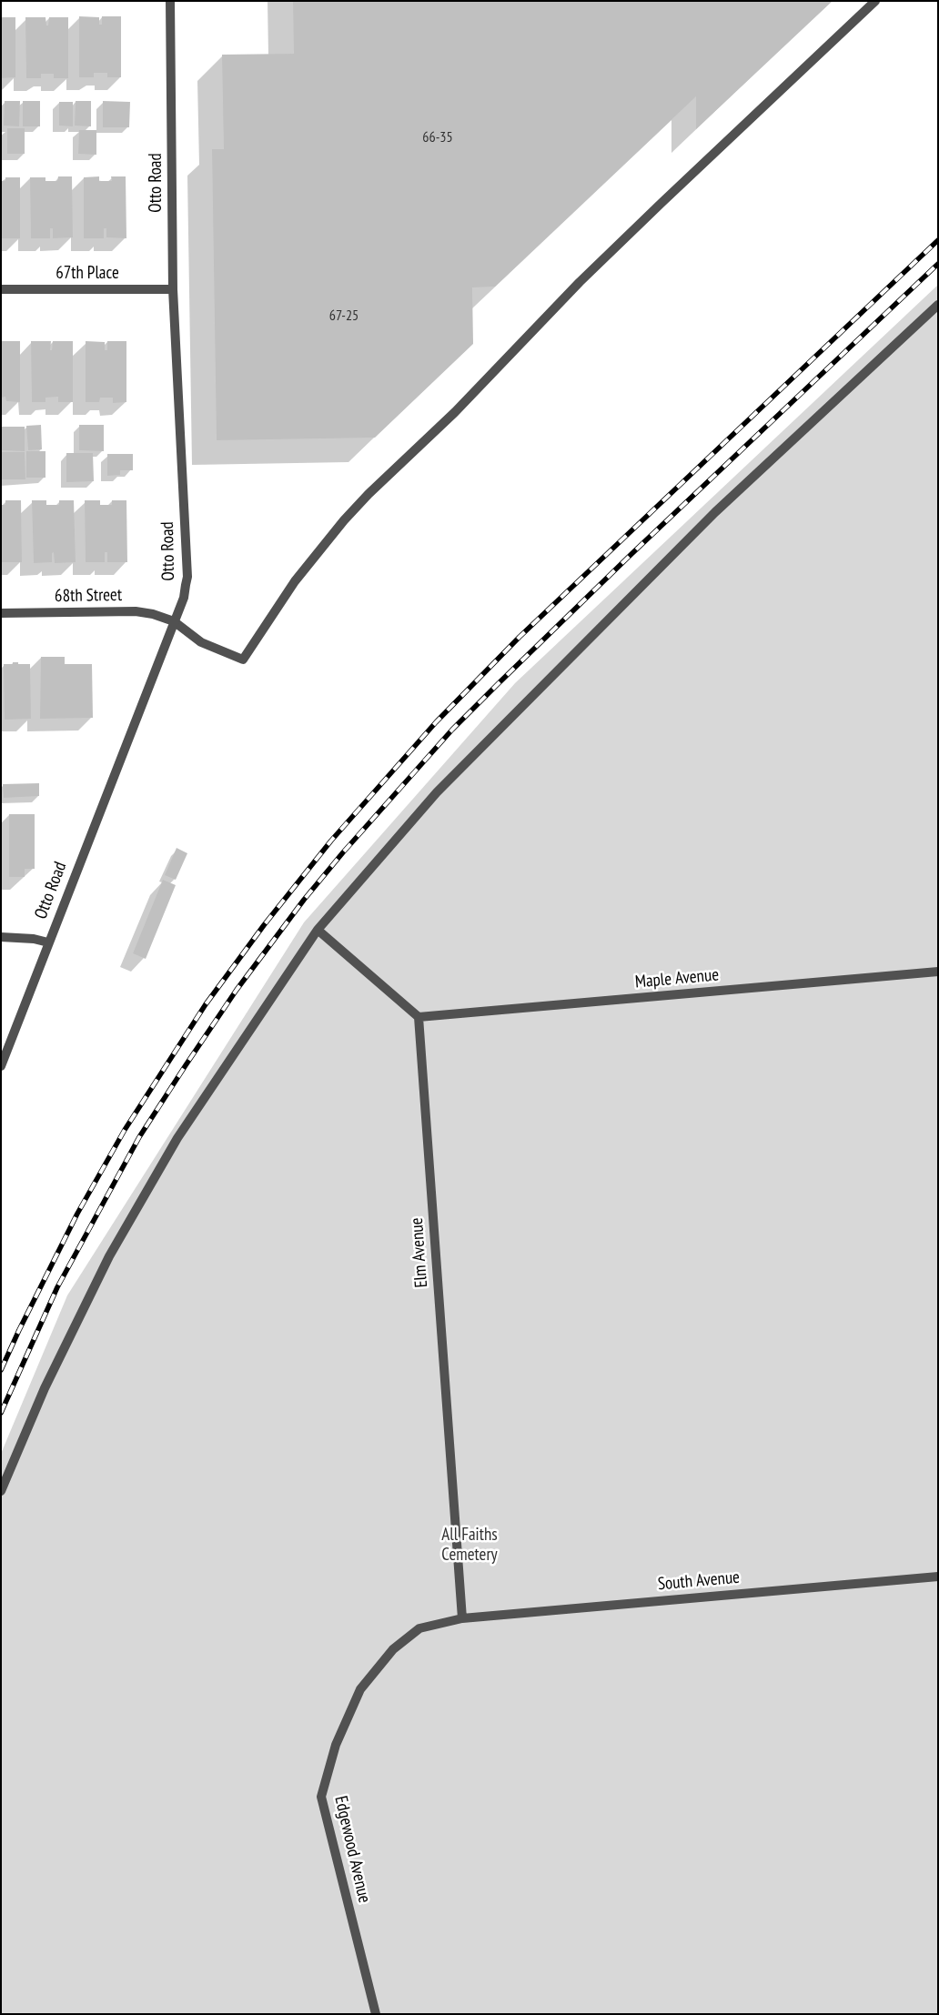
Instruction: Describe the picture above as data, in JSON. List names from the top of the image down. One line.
{"streets":{"street":["Otto Road","67th Place","68th Street","Maple Avenue","Elm Avenue","South Avenue","Edgewood Avenue"]},"crossings":[["Otto Road","67th Place"],["Otto Road","68th Street"],["Maple Avenue","Elm Avenue"],["Elm Avenue","South Avenue"],["Elm Avenue","Edgewood Avenue"],["South Avenue","Edgewood Avenue"]],"parks":["All Faiths Cemetery"],"house_numbers":["66-35","67-25"]}
